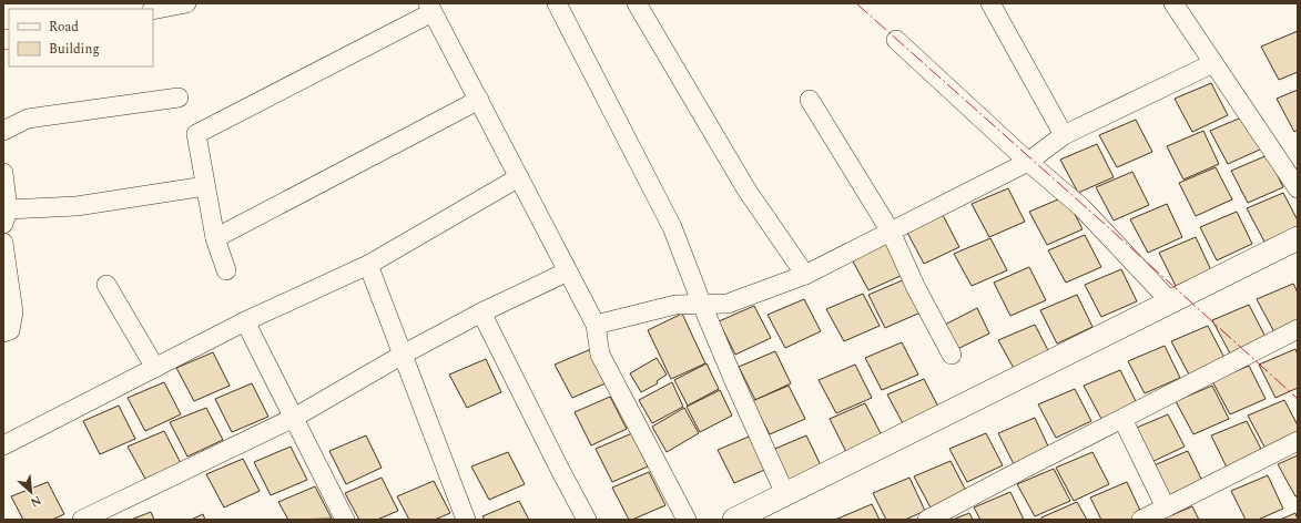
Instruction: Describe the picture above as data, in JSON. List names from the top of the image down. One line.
{"legend":["Road","Building"],"north":"bottom right"}
